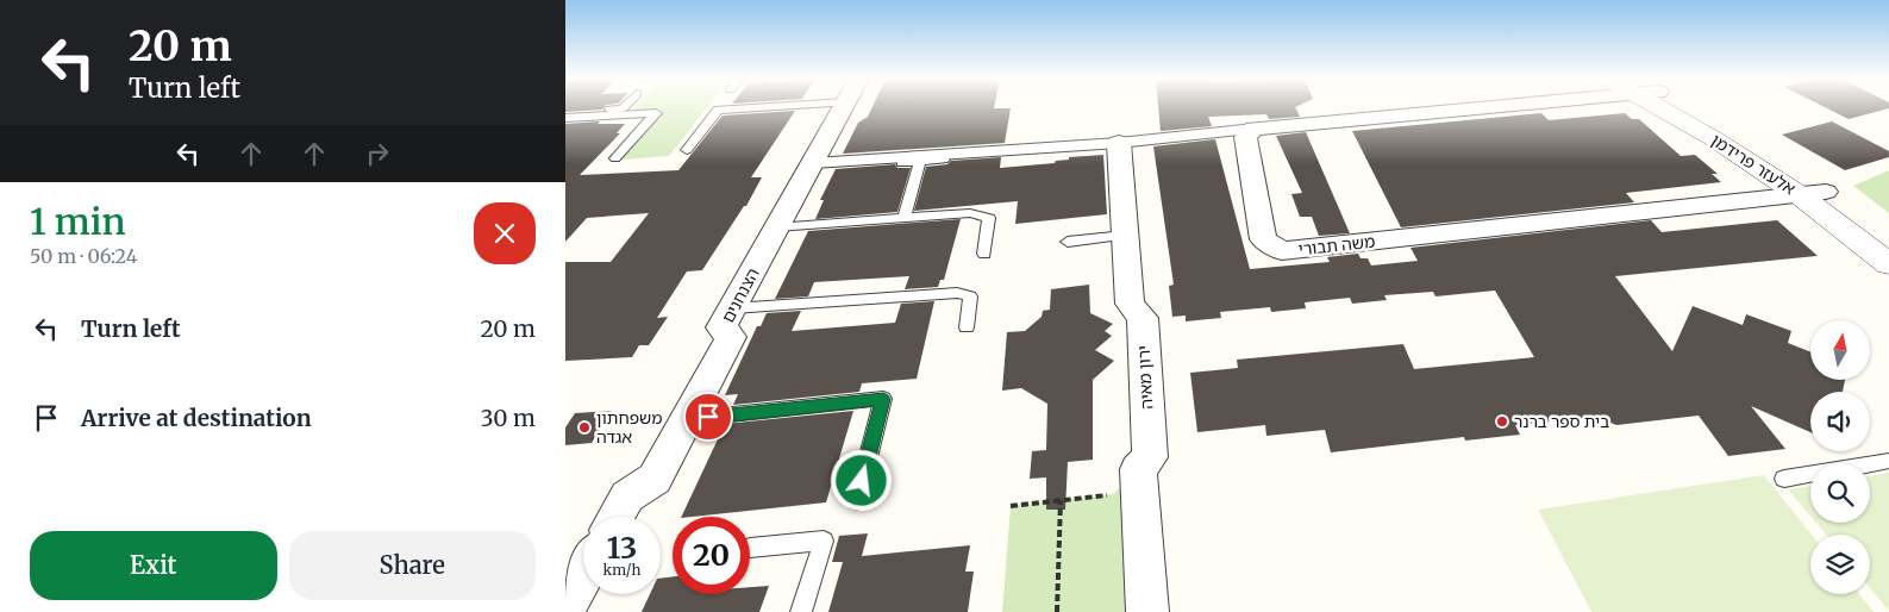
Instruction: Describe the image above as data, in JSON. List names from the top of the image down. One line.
{"streets":{"street":["אלעזר פרידמן","משה תבורי","הצנחנים","ירון מאיה"]},"crossings":[["אלעזר פרידמן","משה תבורי"]],"places":["בית ספר ברנר","משפחתון אגדה"],"north":"top","page":{"turn":["20 m","Turn left"],"heading":["1 min","50 m · 06:24"],"list":[{"name":"Turn left","value":"20 m"},{"name":"Arrive at destination","value":"30 m"}],"speed":"13 km/h","limit":"20","buttons":["Exit","Share"]}}
